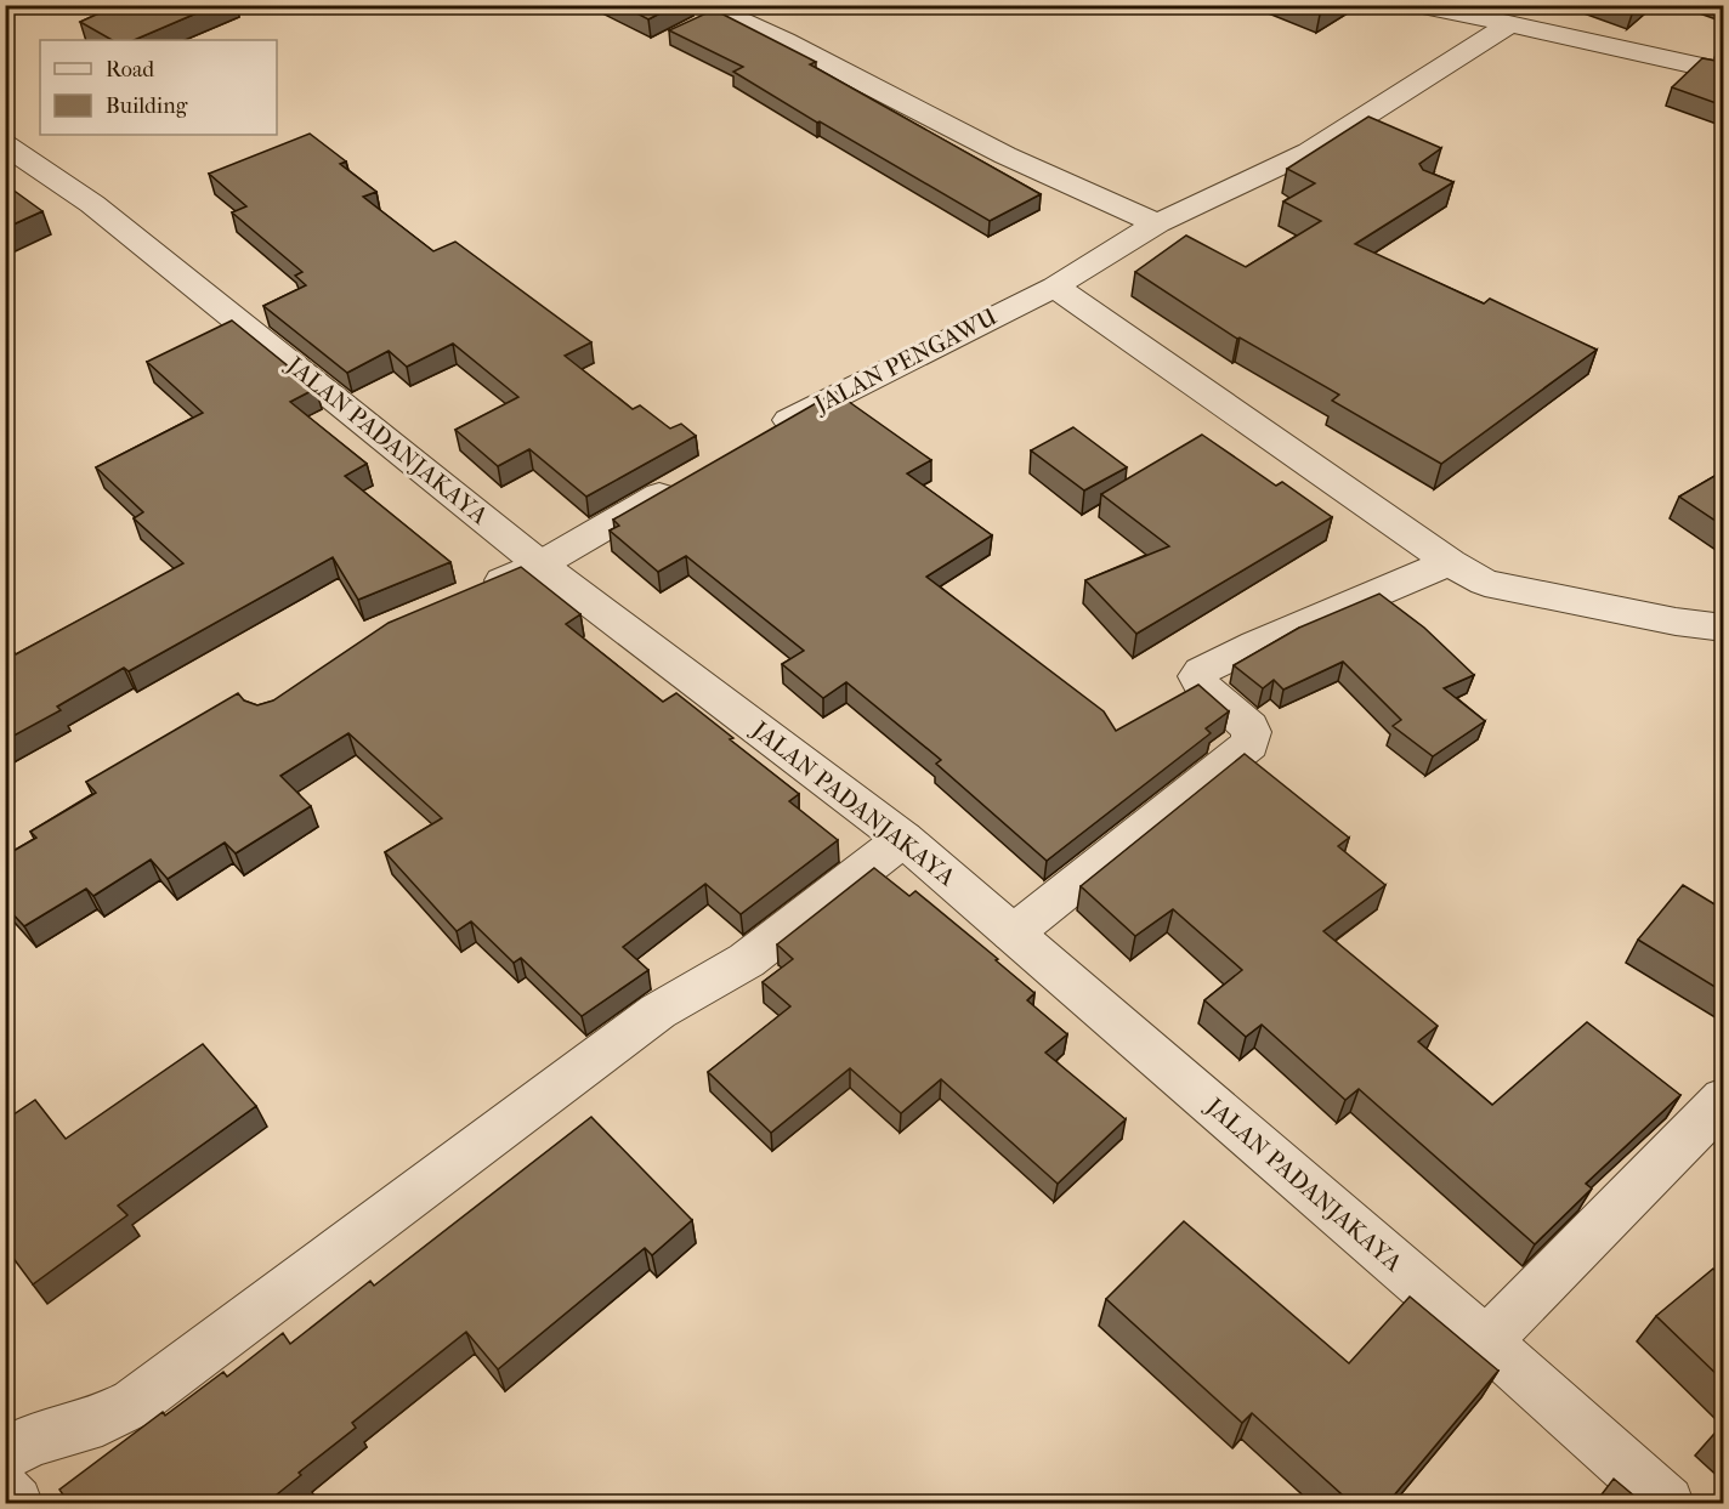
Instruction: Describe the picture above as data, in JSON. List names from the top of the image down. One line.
{"streets":{"street":["JALAN PENGAWU","JALAN PADANJAKAYA"]},"legend":["Road","Building"]}
